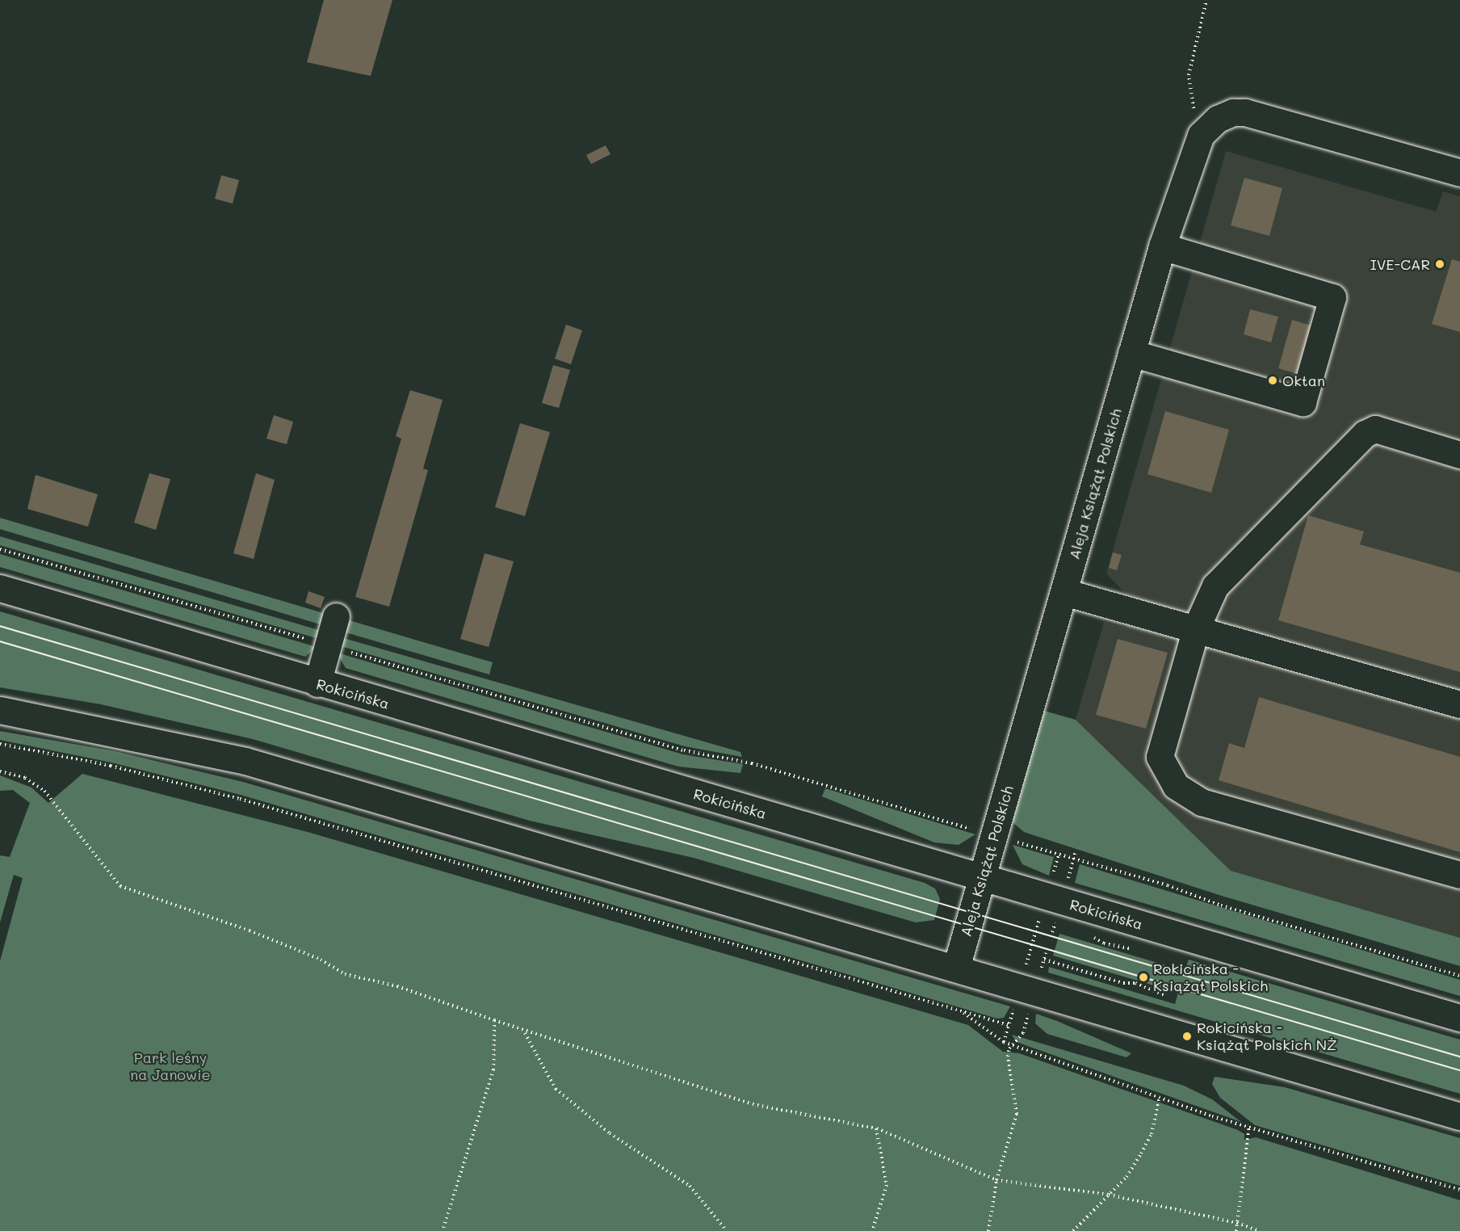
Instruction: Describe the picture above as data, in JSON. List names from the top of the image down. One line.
{"streets":{"main road":["Aleja Książąt Polskich","Rokicińska"]},"crossings":[["Aleja Książąt Polskich","Rokicińska"]],"parks":["Park leśny na Janowie"],"places":["IVE-CAR","Oktan","Rokicińska - Książąt Polskich","Rokicińska - Książąt Polskich NŻ"]}
